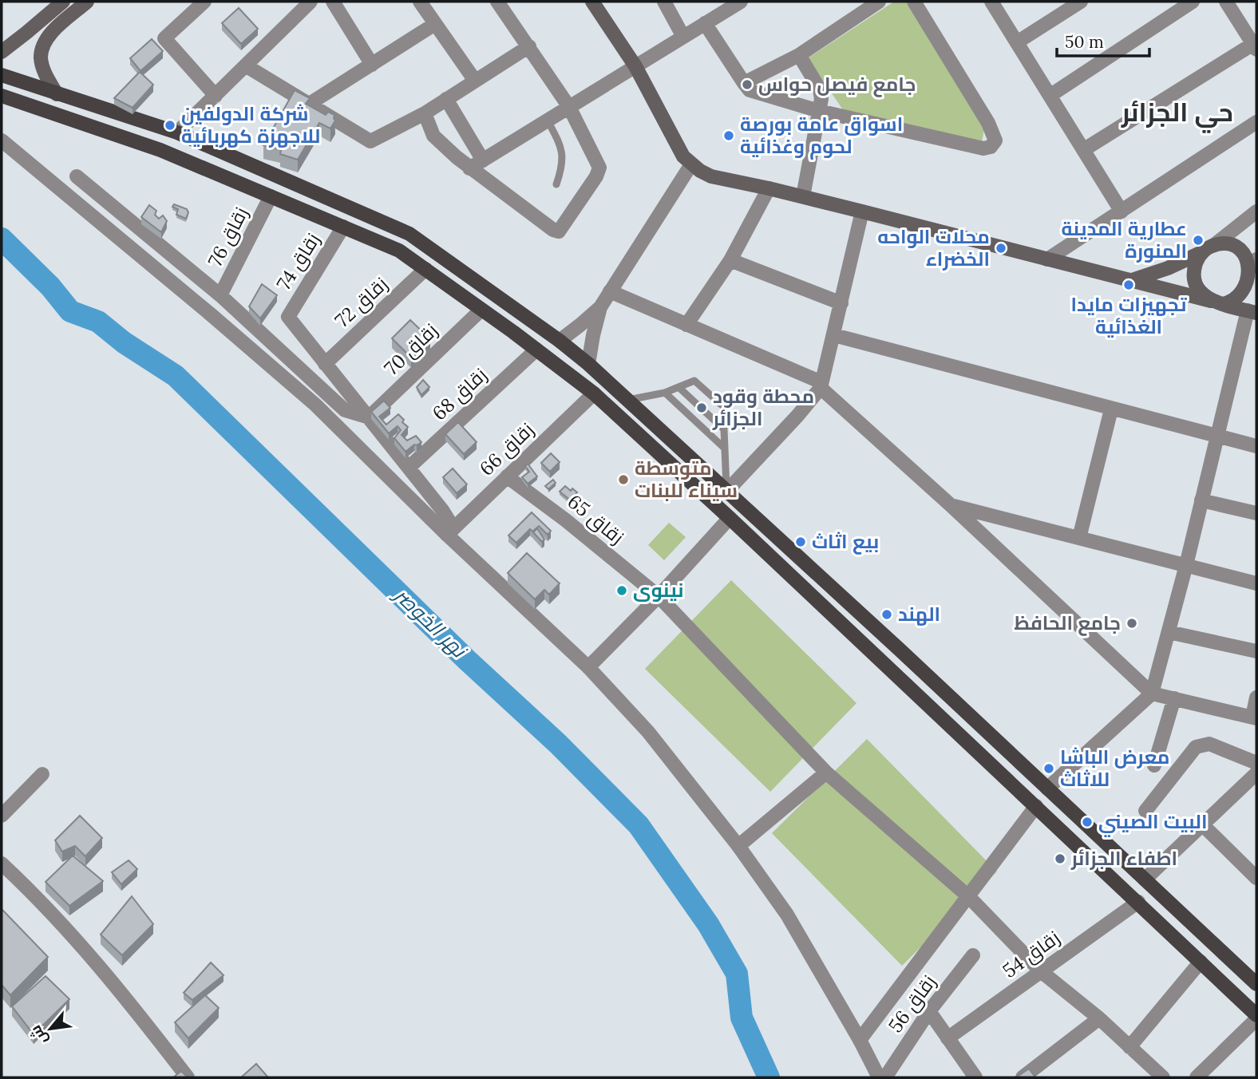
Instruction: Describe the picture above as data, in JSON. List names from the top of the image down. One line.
{"streets":{"street":["زقاق 76","زقاق 74","زقاق 72","زقاق 70","زقاق 68","زقاق 66","زقاق 65","زقاق 54","زقاق 56"]},"crossings":[["زقاق 74","زقاق 72"],["زقاق 66","زقاق 65"],["زقاق 65","زقاق 54"]],"districts":["حي الجزائر"],"water":["نهر الخوصر"],"places":["جامع فيصل حواس","شركة الدولفين للاجهزة كهربائية","اسواق عامة بورصة لحوم وغذائية","عطارية المدينة المنورة","محلات الواحه الخضراء","تجهيزات مايدا الغذائية","محطة وقود الجزائر","متوسطة سيناء للبنات","بيع اثاث","نينوى","الهند","جامع الحافظ","معرض الباشا للاثاث","البيت الصيني","اطفاء الجزائر"],"scale_bar":"50 m","north":"bottom left"}
